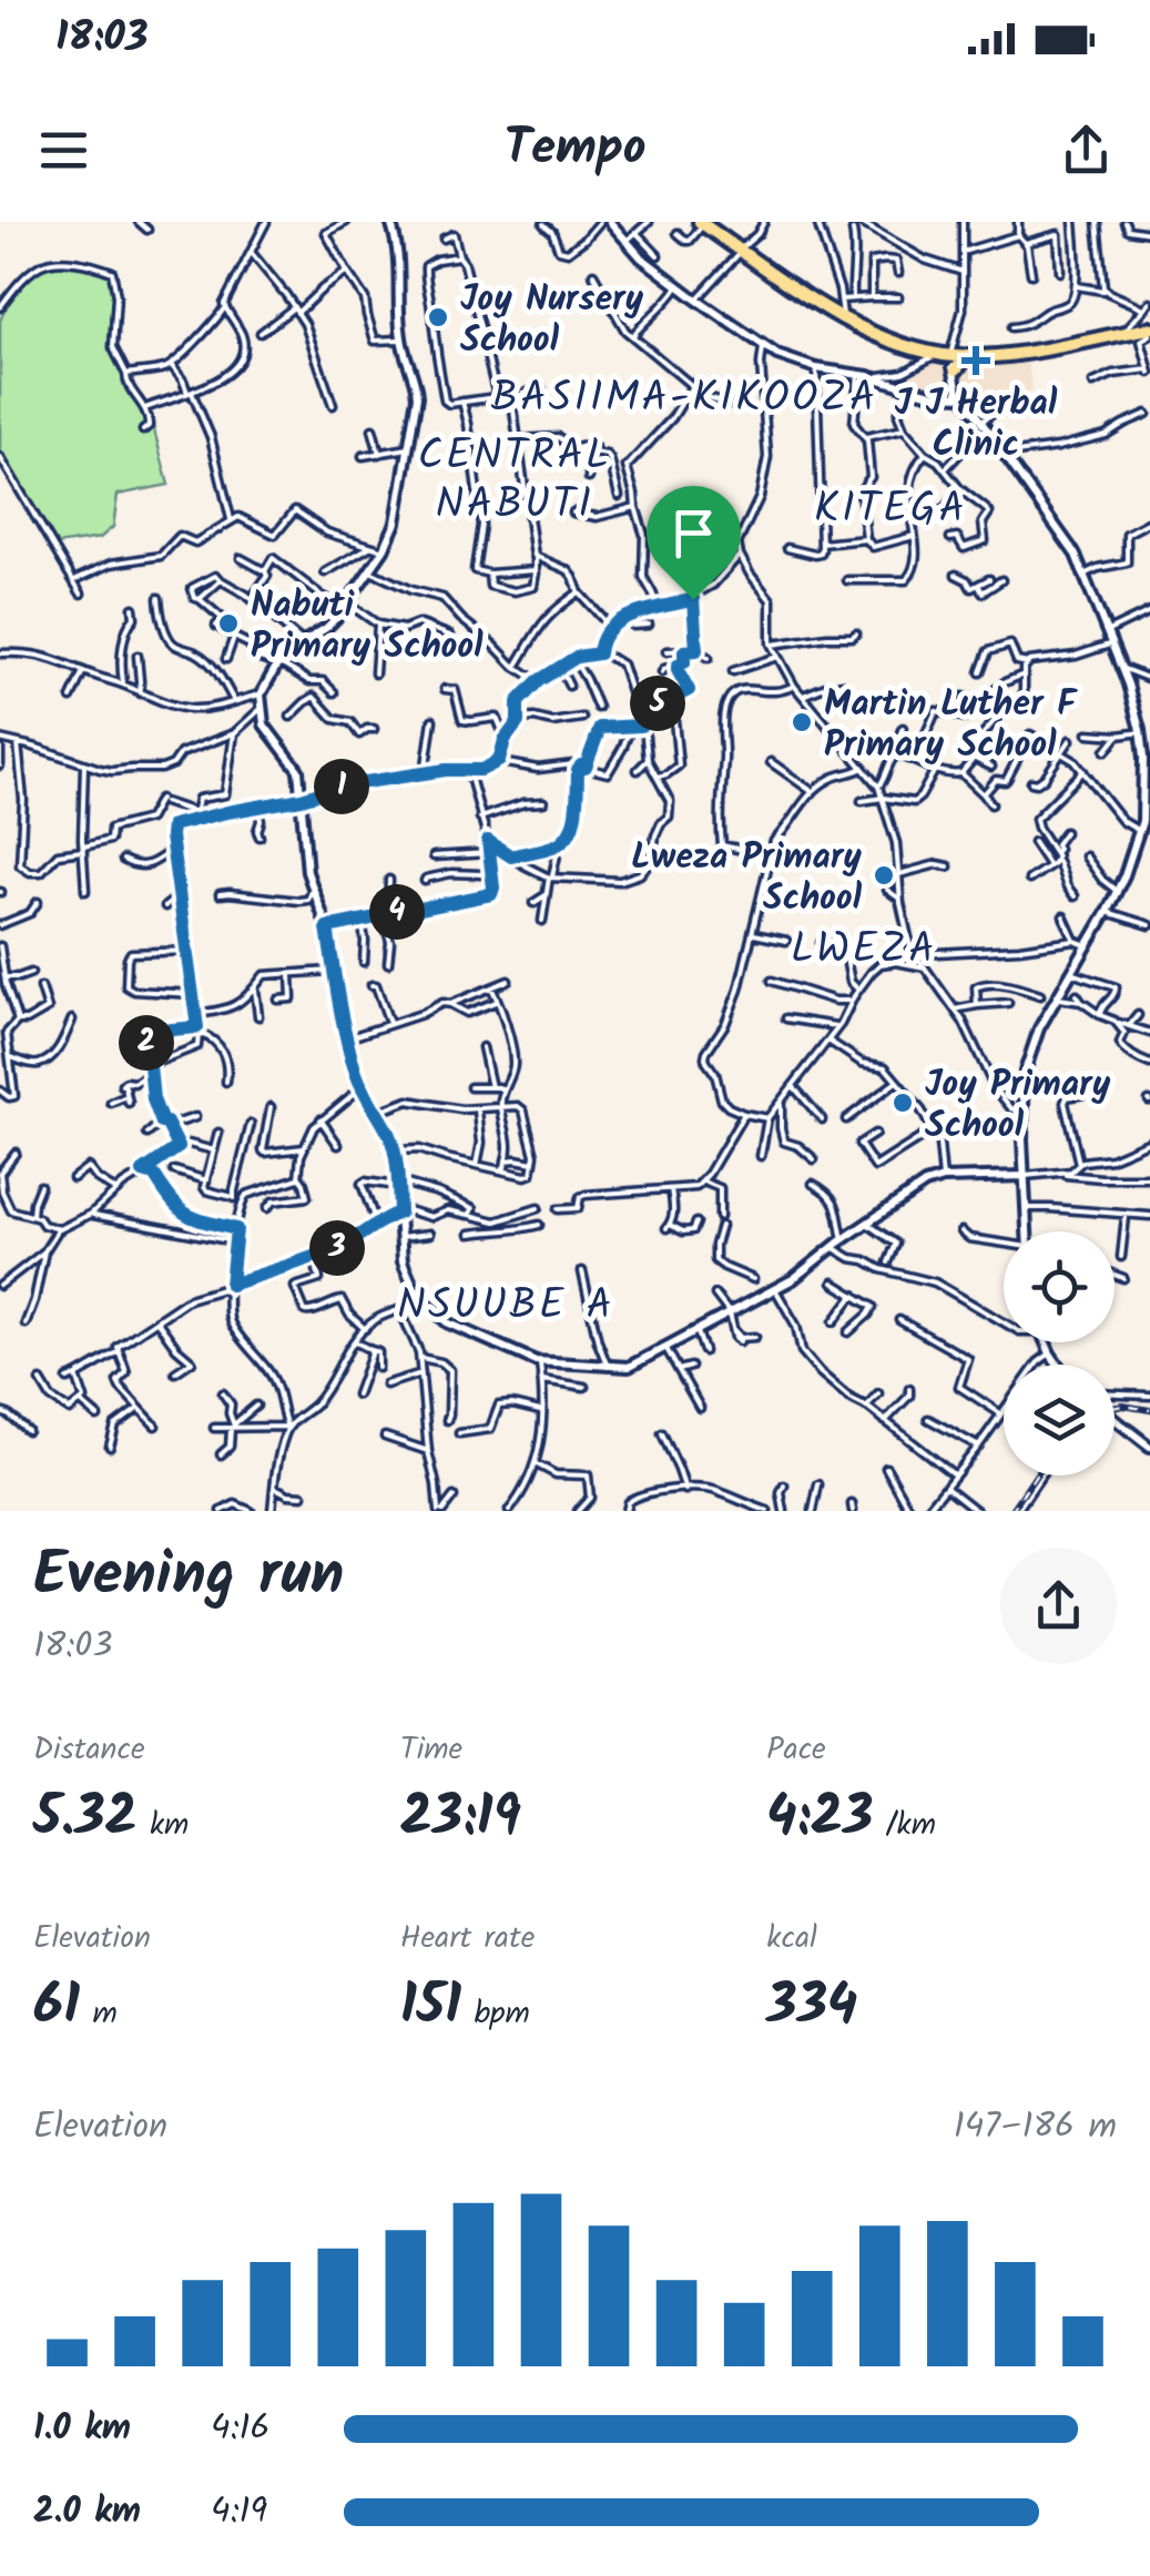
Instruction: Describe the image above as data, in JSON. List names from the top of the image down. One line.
{"districts":["BASIIMA-KIKOOZA","CENTRAL NABUTI","KITEGA","LWEZA","NSUUBE A"],"places":{"other":["Joy Nursery School","Nabuti Primary School","Martin Luther F Primary School","Lweza Primary School","Joy Primary School"],"health":["J J Herbal Clinic"]},"page":{"status":"18:03","header":"Tempo","pins":["5","1","4","2","3"],"heading":["Evening run","18:03"],"stats":[["Distance","5.32 km"],["Time","23:19"],["Pace","4:23 /km"],["Elevation","61 m"],["Heart rate","151 bpm"],["kcal","334"]],"chart":["Elevation","147–186 m"],"list":[{"name":"1.0 km","note":"4:16"},{"name":"2.0 km","note":"4:19"}]}}
